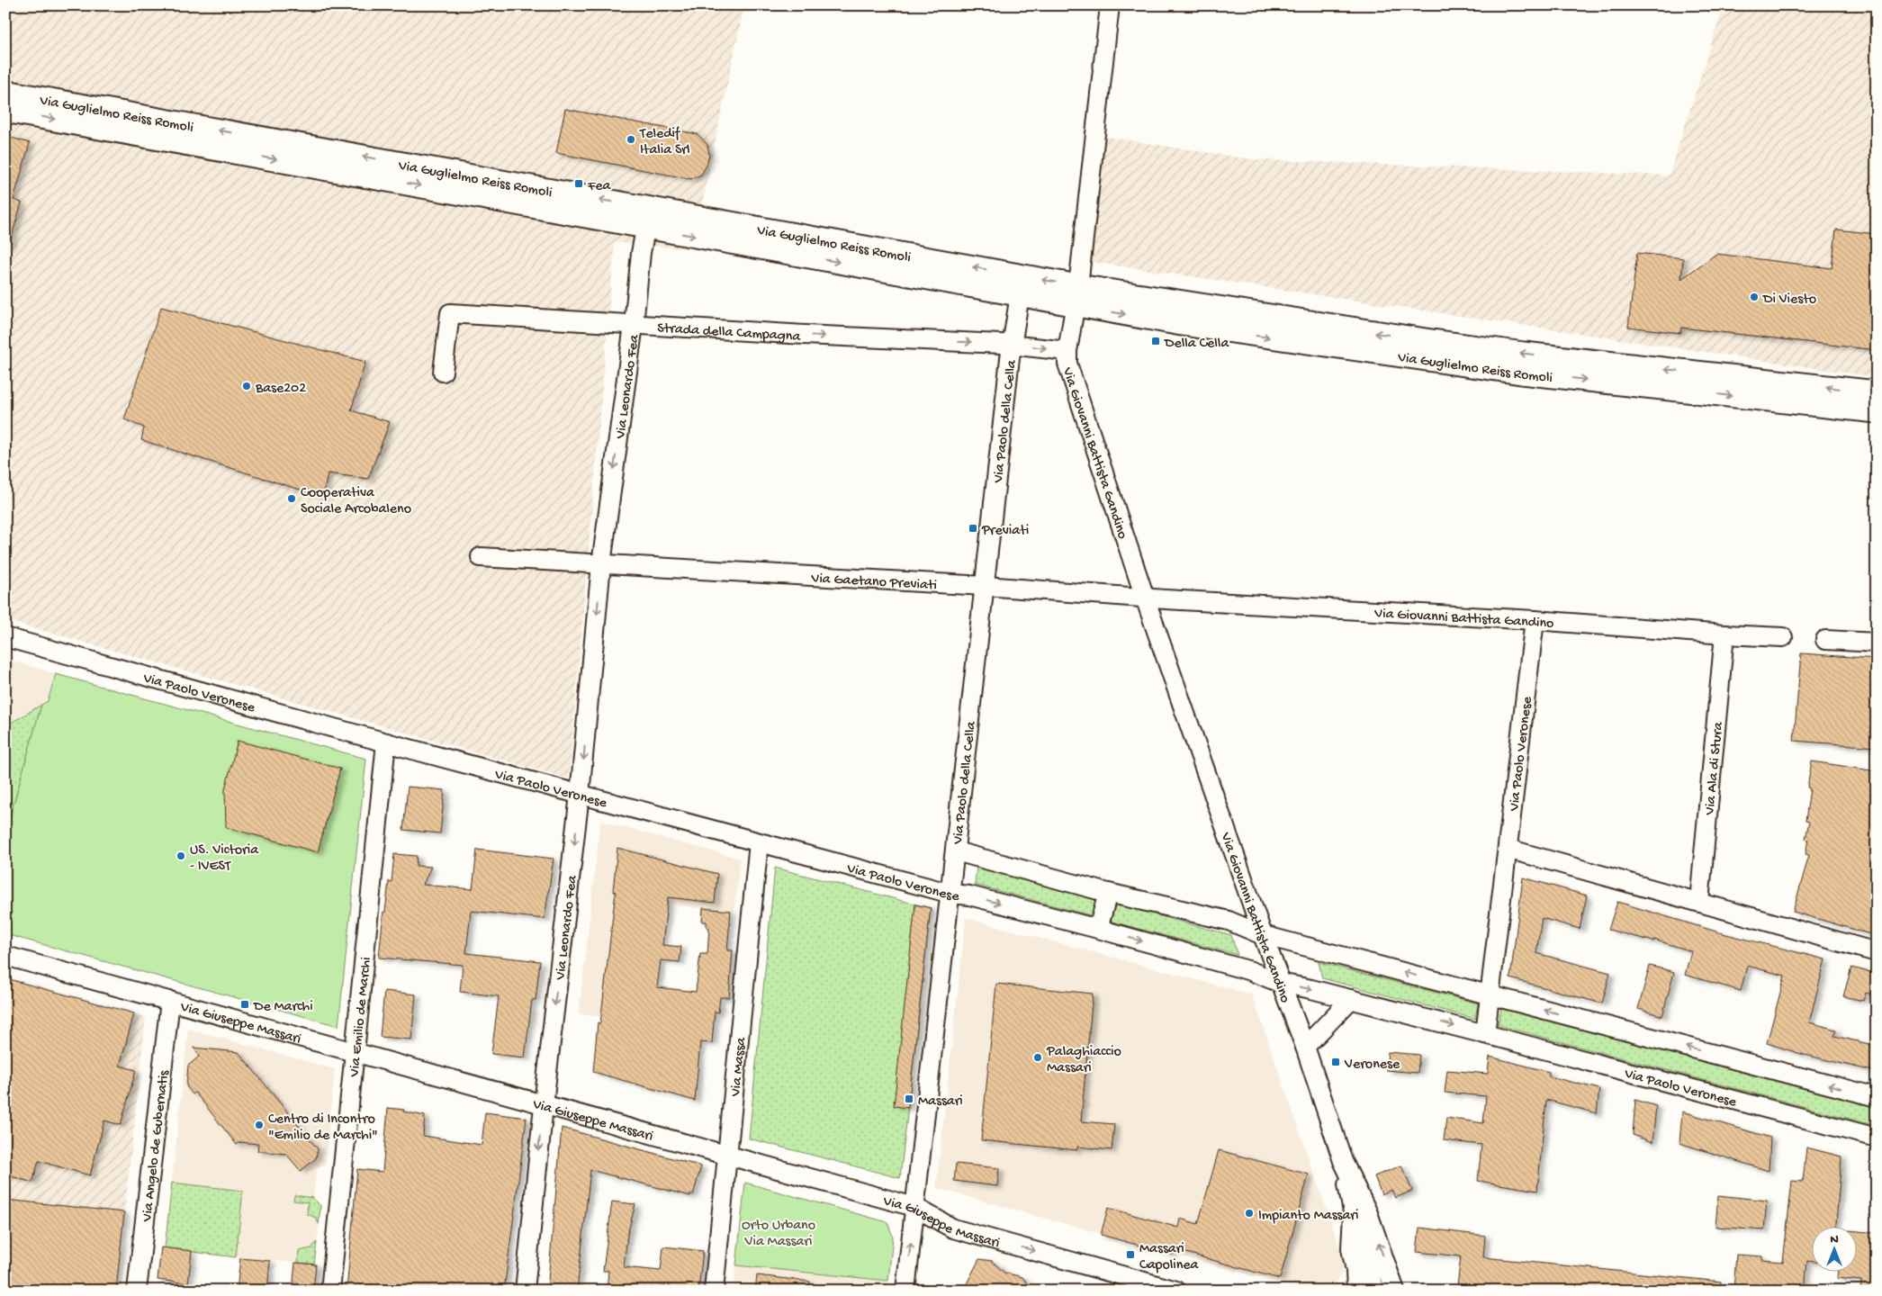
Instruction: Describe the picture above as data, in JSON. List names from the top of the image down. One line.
{"streets":{"main road":["Via Guglielmo Reiss Romoli"],"street":["Strada della Campagna","Via Leonardo Fea","Via Paolo della Cella","Via Giovanni Battista Gandino","Via Gaetano Previati","Via Paolo Veronese","Via Ala di Stura","Via Emilio de Marchi","Via Giuseppe Massari","Via Massa","Via Angelo de Gubernatis"]},"crossings":[["Via Guglielmo Reiss Romoli","Via Leonardo Fea"],["Via Guglielmo Reiss Romoli","Via Paolo della Cella"],["Via Guglielmo Reiss Romoli","Via Giovanni Battista Gandino"],["Strada della Campagna","Via Leonardo Fea"],["Strada della Campagna","Via Paolo della Cella"],["Strada della Campagna","Via Giovanni Battista Gandino"],["Via Leonardo Fea","Via Gaetano Previati"],["Via Leonardo Fea","Via Paolo Veronese"],["Via Leonardo Fea","Via Giuseppe Massari"],["Via Paolo della Cella","Via Gaetano Previati"],["Via Paolo della Cella","Via Paolo Veronese"],["Via Paolo della Cella","Via Giuseppe Massari"],["Via Giovanni Battista Gandino","Via Gaetano Previati"],["Via Giovanni Battista Gandino","Via Paolo Veronese"],["Via Giovanni Battista Gandino","Via Ala di Stura"],["Via Paolo Veronese","Via Emilio de Marchi"],["Via Paolo Veronese","Via Massa"],["Via Emilio de Marchi","Via Giuseppe Massari"],["Via Giuseppe Massari","Via Massa"],["Via Giuseppe Massari","Via Angelo de Gubernatis"]],"one_way":["Strada della Campagna","Via Leonardo Fea"],"parks":["Orto Urbano Via Massari"],"places":{"other":["Teledif Italia Srl","Di Viesto","Base202","Cooperativa Sociale Arcobaleno","US. Victoria - IVEST","Palaghiaccio Massari","Centro di Incontro \"Emilio de Marchi\"","Impianto Massari"],"transit":["Fea","Della Cella","Previati","De Marchi","Veronese","Massari","Massari Capolinea"]},"north":"top"}
